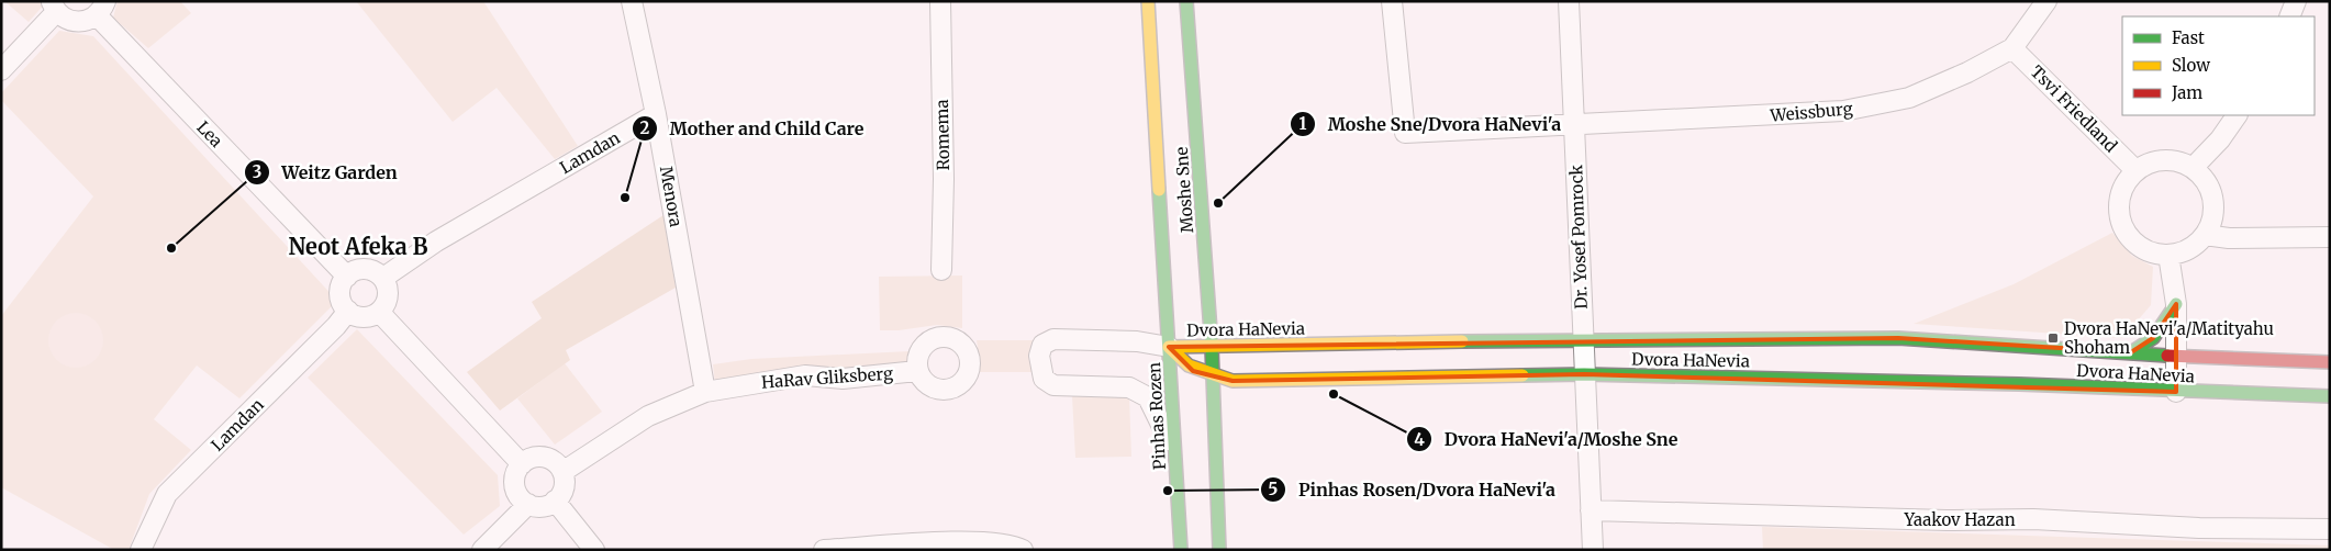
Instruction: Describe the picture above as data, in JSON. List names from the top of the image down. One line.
{"streets":{"street":["Tsvi Friedland","Weissburg","Lea","Romema","Lamdan","Moshe Sne","Menora","Dr. Yosef Pomrock","Dvora HaNevia","HaRav Gliksberg","Pinhas Rozen","Yaakov Hazan"]},"crossings":[["Tsvi Friedland","Weissburg"],["Weissburg","Dr. Yosef Pomrock"],["Lea","Lamdan"],["Lamdan","Menora"],["Moshe Sne","Dvora HaNevia"],["Moshe Sne","Pinhas Rozen"],["Menora","HaRav Gliksberg"],["Dr. Yosef Pomrock","Dvora HaNevia"],["Dr. Yosef Pomrock","Yaakov Hazan"],["Dvora HaNevia","Pinhas Rozen"]],"districts":["Neot Afeka B"],"places":{"other":["Mother and Child Care","Moshe Sne/Dvora HaNevi'a","Weitz Garden","Dvora HaNevi'a/Moshe Sne","Pinhas Rosen/Dvora HaNevi'a"],"transit":["Dvora HaNevi'a/Matityahu Shoham"]},"legend":["Fast","Slow","Jam"]}
